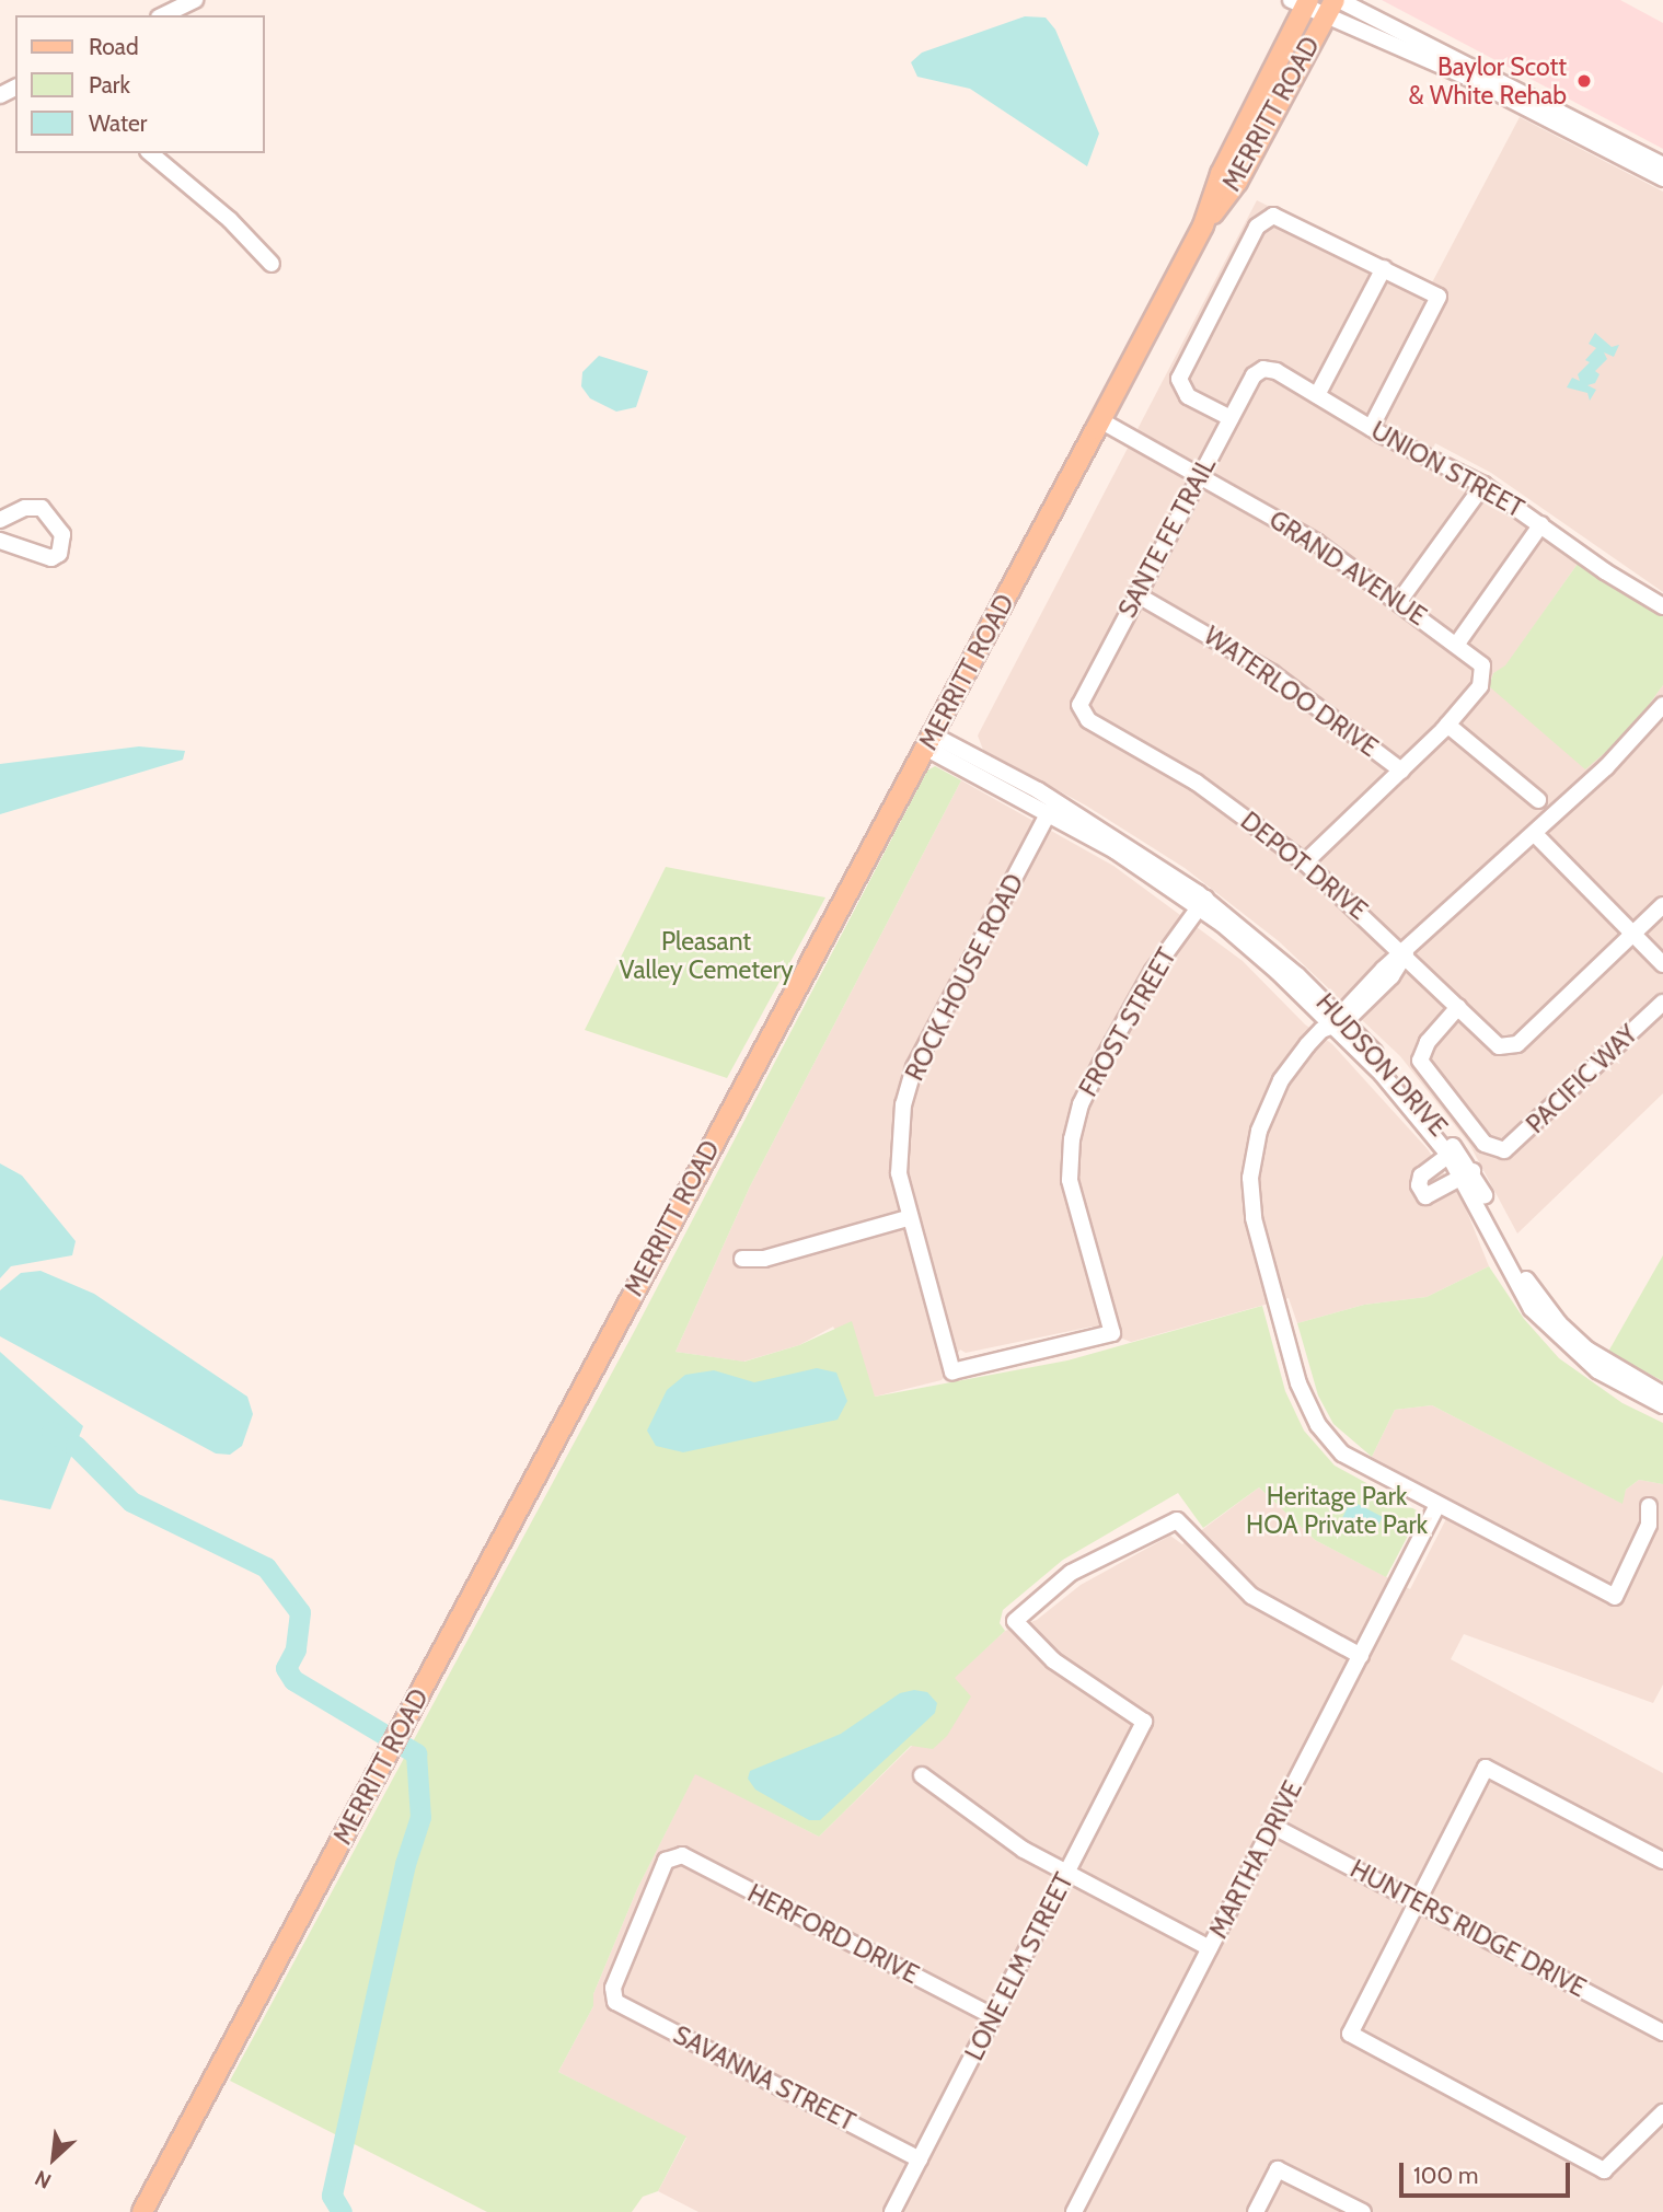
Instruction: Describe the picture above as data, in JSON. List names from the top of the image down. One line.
{"streets":{"main road":["MERRITT ROAD"],"street":["UNION STREET","SANTE FE TRAIL","GRAND AVENUE","WATERLOO DRIVE","DEPOT DRIVE","ROCK HOUSE ROAD","FROST STREET","HUDSON DRIVE","PACIFIC WAY","MARTHA DRIVE","HUNTERS RIDGE DRIVE","HERFORD DRIVE","LONE ELM STREET","SAVANNA STREET"]},"crossings":[["MERRITT ROAD","GRAND AVENUE"],["MERRITT ROAD","HUDSON DRIVE"],["UNION STREET","SANTE FE TRAIL"],["SANTE FE TRAIL","GRAND AVENUE"],["SANTE FE TRAIL","WATERLOO DRIVE"],["SANTE FE TRAIL","DEPOT DRIVE"],["DEPOT DRIVE","PACIFIC WAY"],["ROCK HOUSE ROAD","FROST STREET"],["ROCK HOUSE ROAD","HUDSON DRIVE"],["FROST STREET","HUDSON DRIVE"],["MARTHA DRIVE","HUNTERS RIDGE DRIVE"],["MARTHA DRIVE","LONE ELM STREET"],["HERFORD DRIVE","LONE ELM STREET"],["HERFORD DRIVE","SAVANNA STREET"],["LONE ELM STREET","SAVANNA STREET"]],"parks":["Pleasant Valley Cemetery","Heritage Park HOA Private Park"],"places":["Baylor Scott & White Rehab"],"legend":["Road","Park","Water"],"scale_bar":"100 m","north":"bottom left"}
